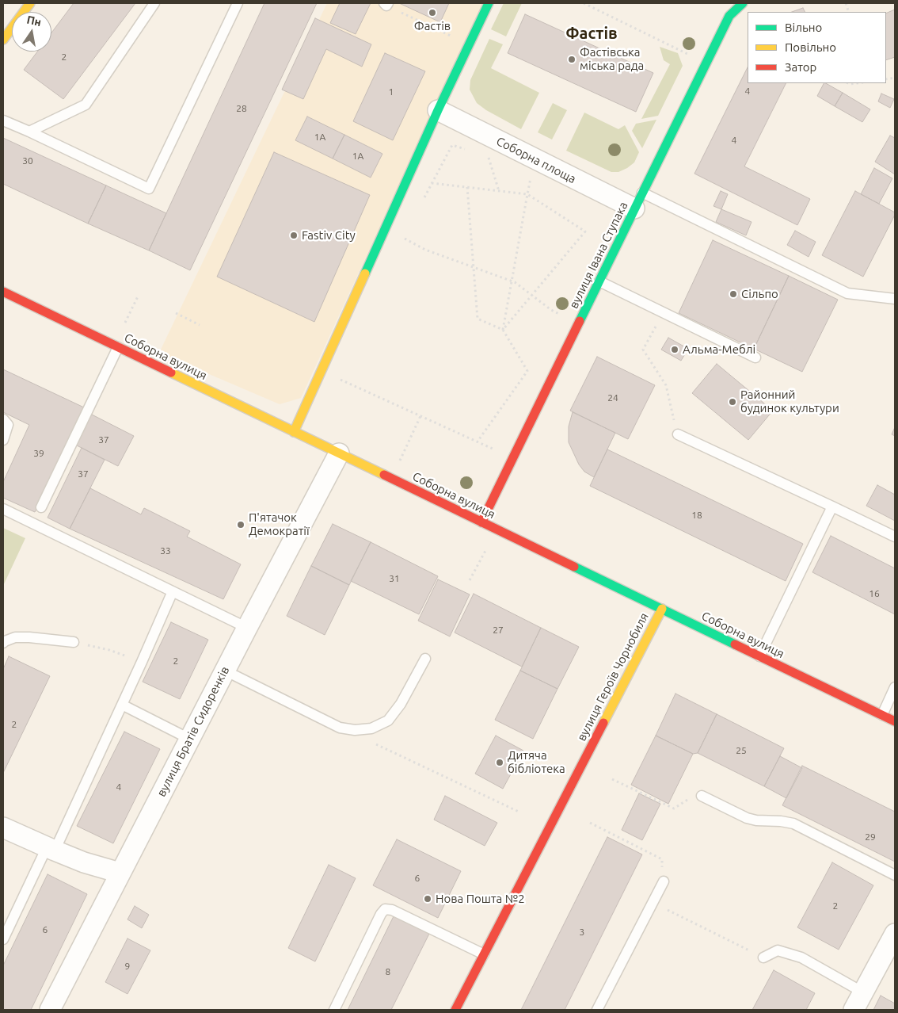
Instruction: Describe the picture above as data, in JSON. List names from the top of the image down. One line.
{"streets":{"main road":["вулиця Івана Ступака","Соборна вулиця","вулиця Героїв Чорнобиля"],"street":["Соборна площа","вулиця Братів Сидоренків"]},"crossings":[["Соборна площа","вулиця Івана Ступака"],["вулиця Івана Ступака","Соборна вулиця"],["Соборна вулиця","вулиця Героїв Чорнобиля"],["Соборна вулиця","вулиця Братів Сидоренків"]],"districts":["Фастів"],"places":["Фастів","Фастівська міська рада","Fastiv City","Сільпо","Альма-Меблі","Районний будинок культури","П'ятачок Демократії","Дитяча бібліотека","Нова Пошта №2"],"house_numbers":["2","4","1","28","1А","4","1А","30","24","37","39","37","18","33","31","16","27","2","2","25","4","29","6","2","6","3","9","8"],"legend":["Вільно","Повільно","Затор"],"north":"top"}
